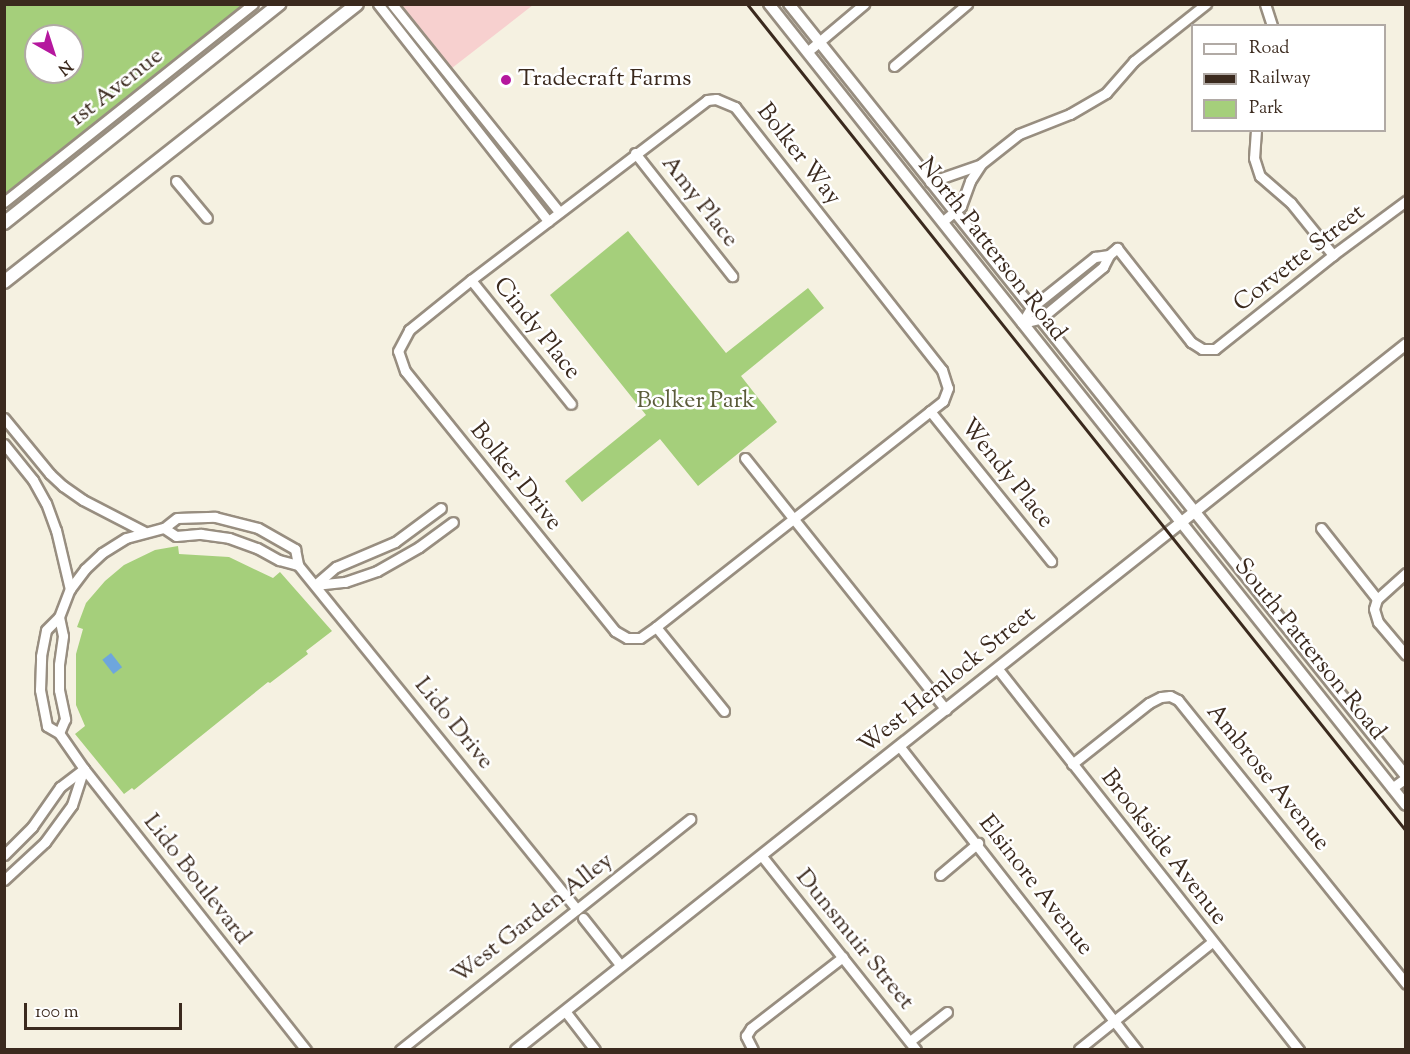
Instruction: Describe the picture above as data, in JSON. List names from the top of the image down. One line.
{"streets":{"street":["1st Avenue","Bolker Way","Amy Place","North Patterson Road","Corvette Street","Cindy Place","Wendy Place","Bolker Drive","South Patterson Road","West Hemlock Street","Lido Drive","Ambrose Avenue","Brookside Avenue","Lido Boulevard","Elsinore Avenue","West Garden Alley","Dunsmuir Street"]},"crossings":[["Bolker Way","Amy Place"],["Bolker Way","Wendy Place"],["Bolker Way","Bolker Drive"],["North Patterson Road","South Patterson Road"],["North Patterson Road","West Hemlock Street"],["Cindy Place","Bolker Drive"],["Wendy Place","Bolker Drive"],["South Patterson Road","West Hemlock Street"],["West Hemlock Street","Brookside Avenue"],["West Hemlock Street","Elsinore Avenue"],["West Hemlock Street","Dunsmuir Street"],["Lido Drive","Lido Boulevard"],["Lido Drive","West Garden Alley"],["Ambrose Avenue","Brookside Avenue"]],"parks":["Bolker Park"],"places":["Tradecraft Farms"],"legend":["Road","Railway","Park"],"scale_bar":"100 m","north":"bottom right"}
